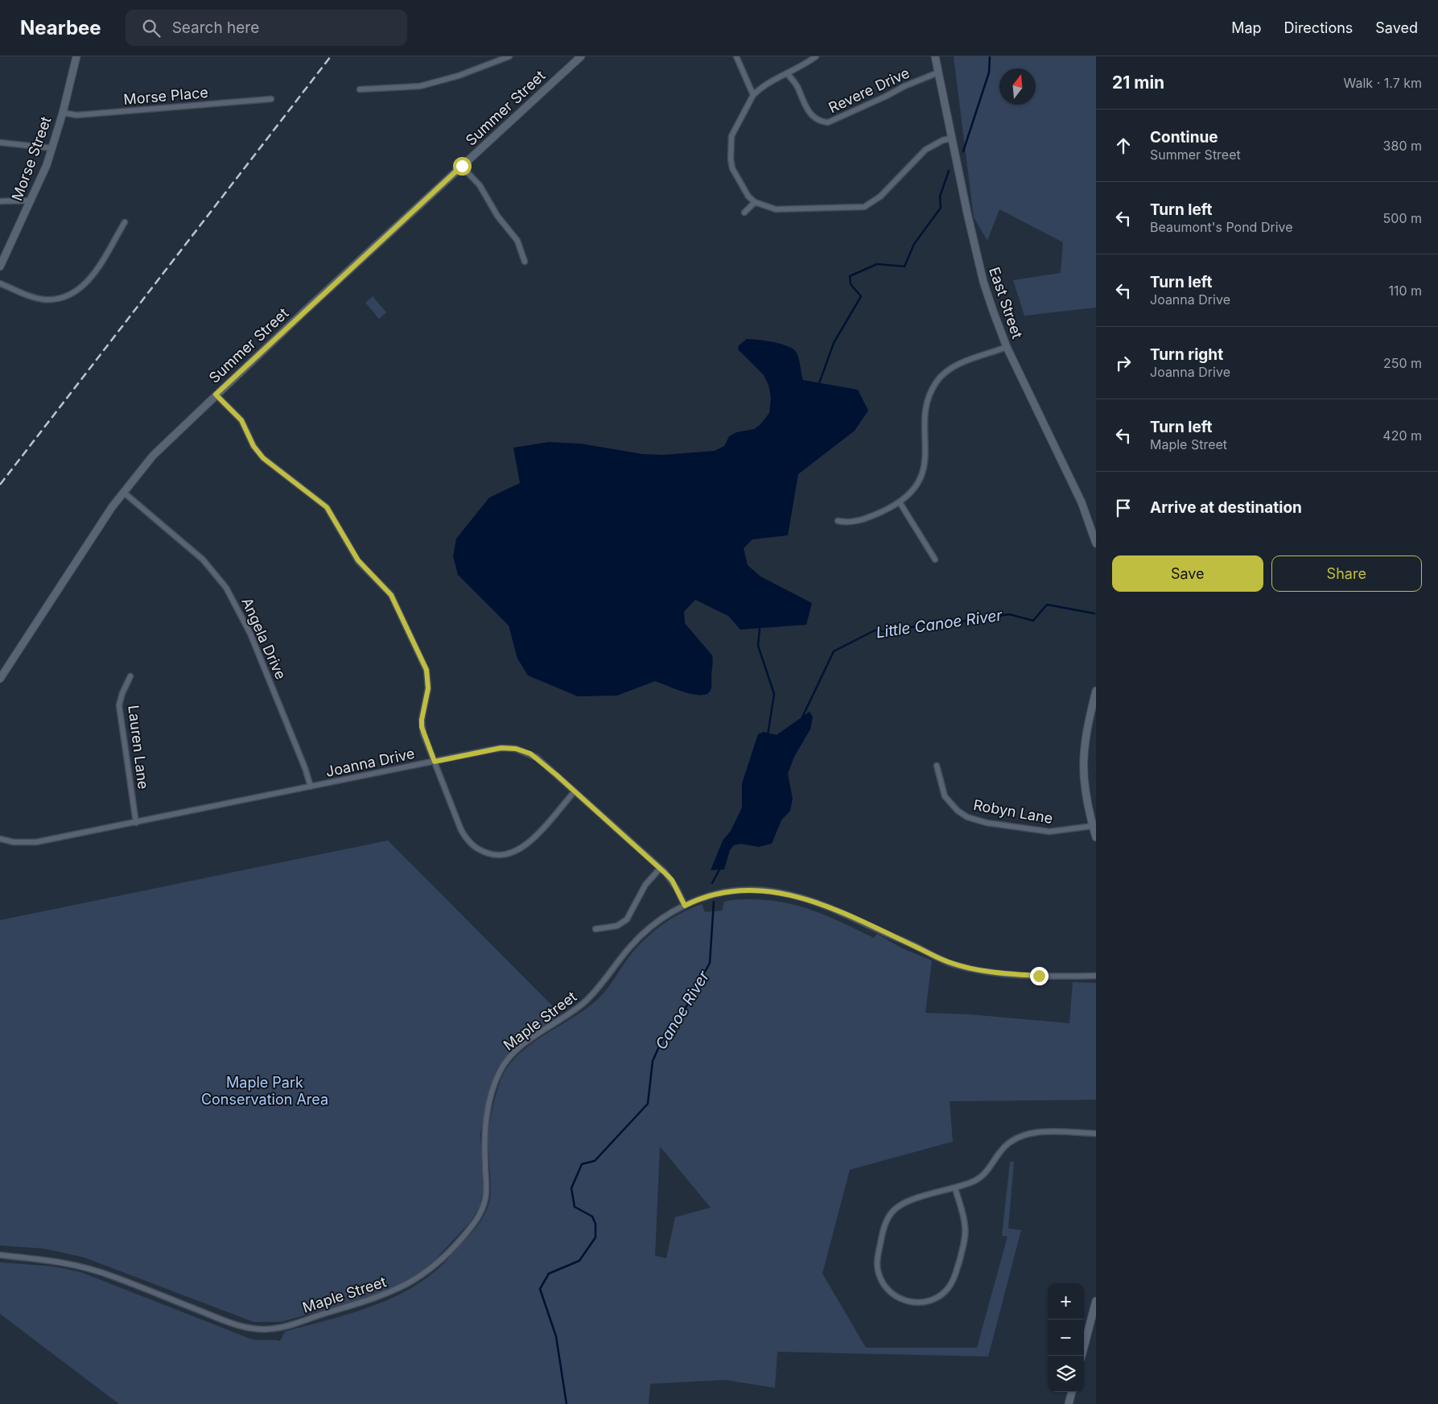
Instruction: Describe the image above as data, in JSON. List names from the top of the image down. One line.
{"streets":{"street":["Revere Drive","Morse Place","Summer Street","Morse Street","East Street","Angela Drive","Lauren Lane","Joanna Drive","Robyn Lane","Maple Street"]},"crossings":[["Revere Drive","East Street"],["Morse Place","Morse Street"],["Summer Street","Angela Drive"],["Angela Drive","Joanna Drive"],["Lauren Lane","Joanna Drive"],["Joanna Drive","Maple Street"]],"water":["Little Canoe River","Canoe River"],"parks":["Maple Park Conservation Area"],"north":"top","page":{"header":"Nearbee","search":"Search here","nav":["Map","Directions","Saved"],"heading":["21 min","Walk · 1.7 km"],"list":[["Continue","Summer Street","380 m"],["Turn left","Beaumont's Pond Drive","500 m"],["Turn left","Joanna Drive","110 m"],["Turn right","Joanna Drive","250 m"],["Turn left","Maple Street","420 m"],"Arrive at destination"],"buttons":["Save","Share"],"map_buttons":["+","−"]}}
